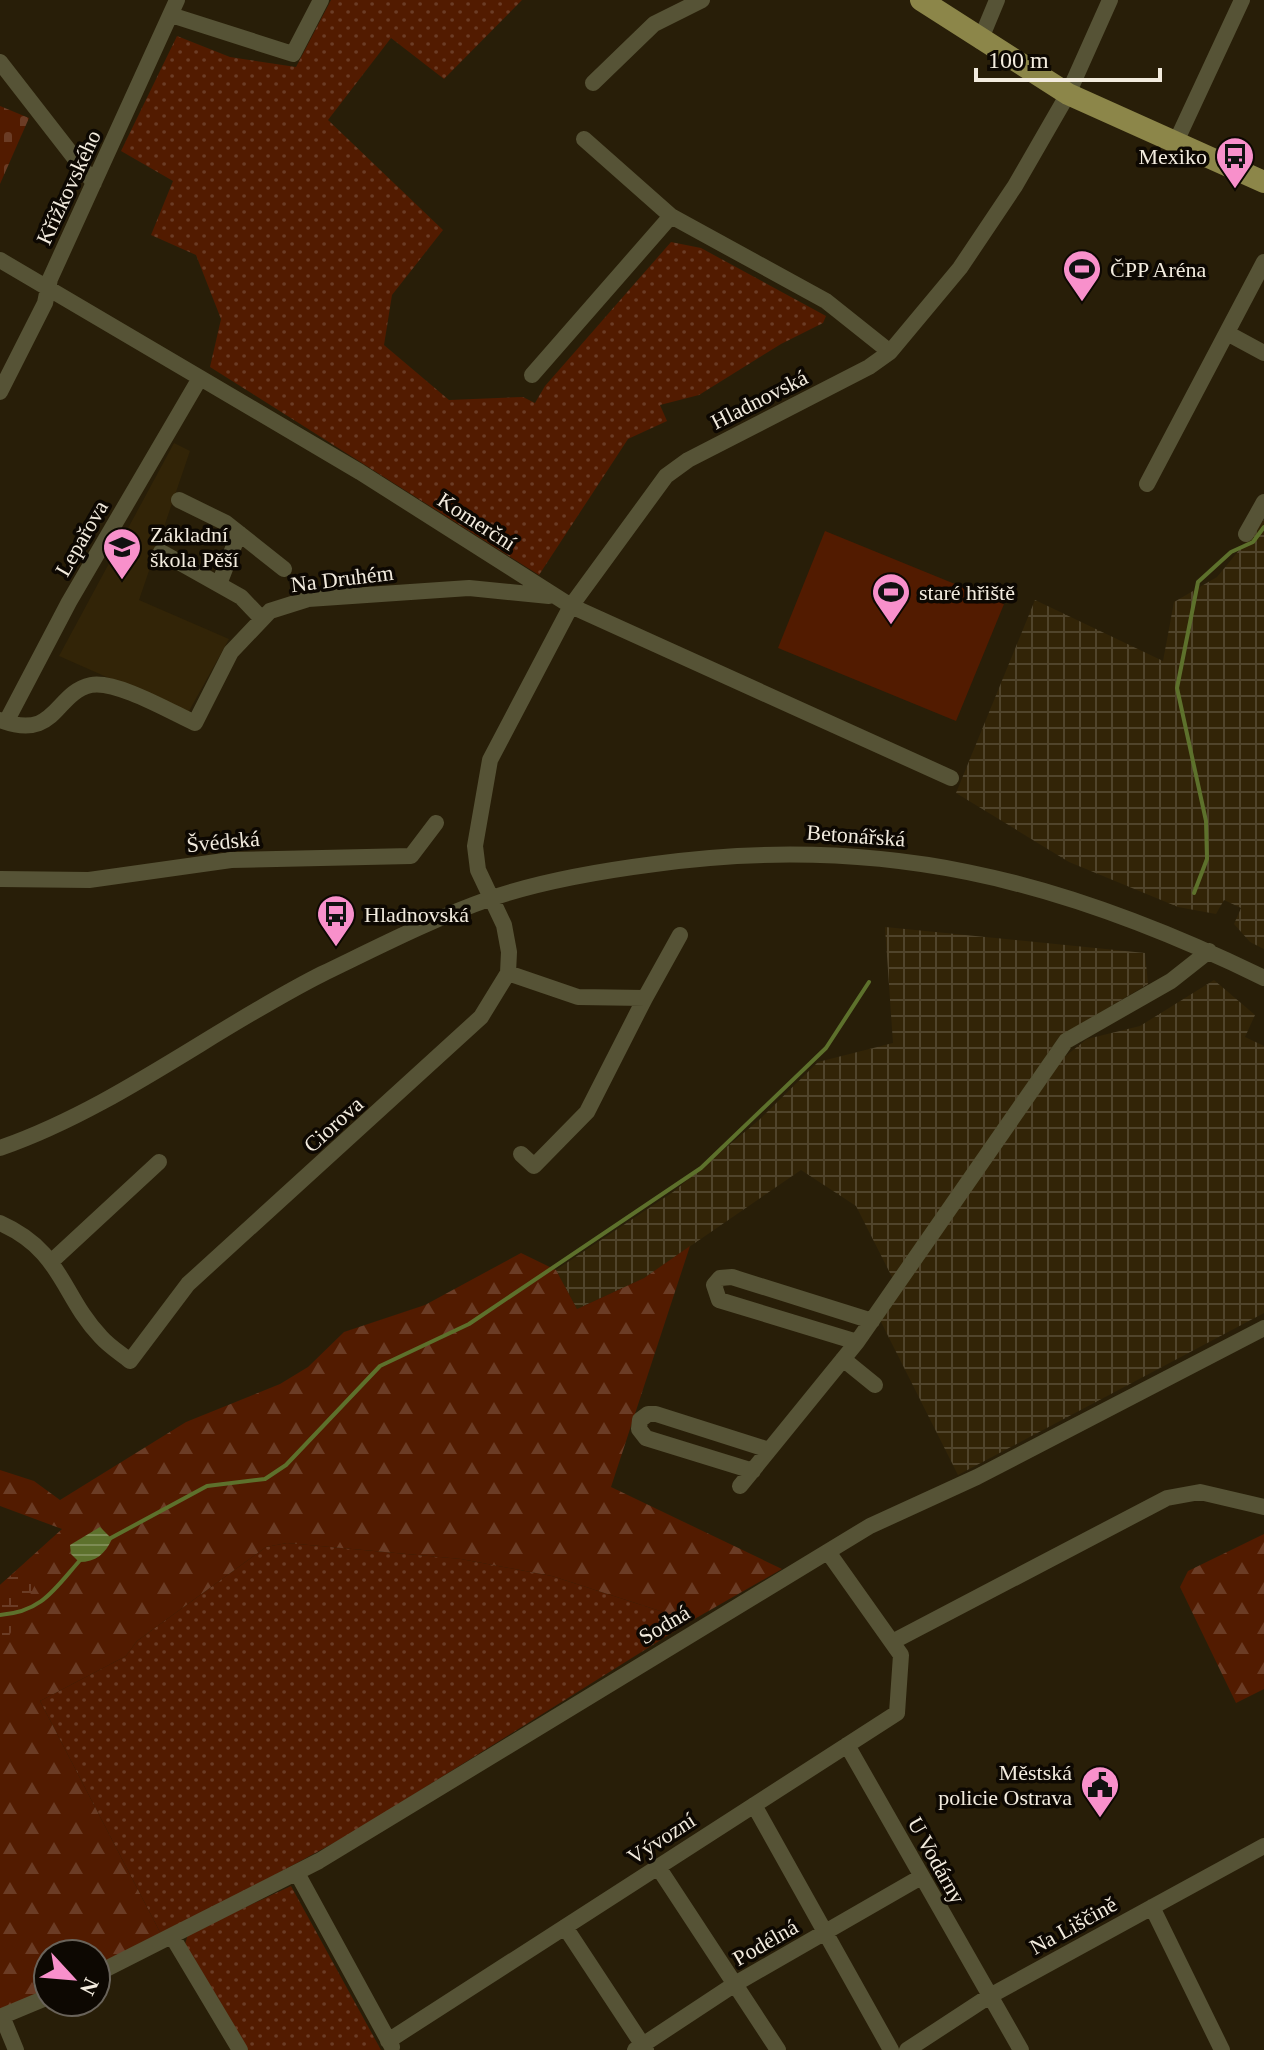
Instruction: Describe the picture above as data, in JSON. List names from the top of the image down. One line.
{"streets":{"street":["Křížkovského","Hladnovská","Komerční","Lepařova","Na Druhém","Betonářská","Švédská","Ciorova","Sodná","Vývozní","U Vodárny","Na Liščině","Podélná"]},"crossings":[["Křížkovského","Komerční"],["Hladnovská","Komerční"],["Hladnovská","Betonářská"],["Komerční","Lepařova"],["Komerční","Na Druhém"],["Lepařova","Na Druhém"],["Sodná","Vývozní"],["Vývozní","U Vodárny"],["U Vodárny","Na Liščině"],["U Vodárny","Podélná"]],"places":{"bus stop":["Mexiko","Hladnovská"],"sports":["ČPP Aréna","staré hřiště"],"school or university":["Základní škola Pěší"],"public building":["Městská policie Ostrava"]},"scale_bar":"100 m","north":"bottom right"}
